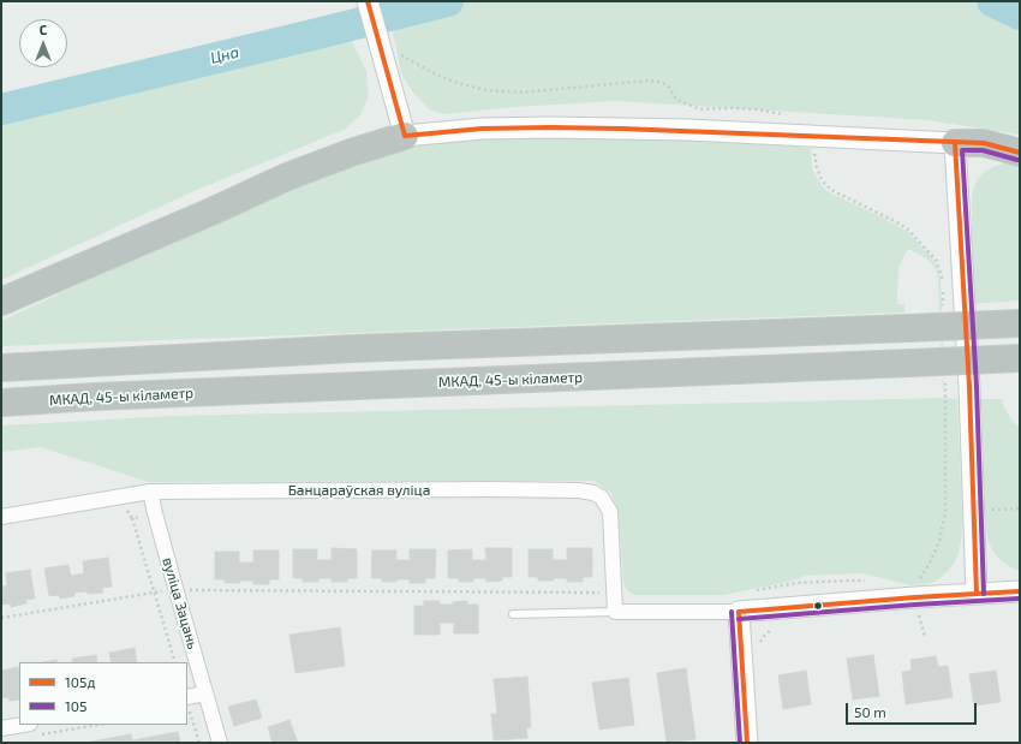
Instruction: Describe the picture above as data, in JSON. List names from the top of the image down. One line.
{"streets":{"highway":["МКАД, 45-ы кіламетр"],"street":["Банцараўская вуліца","вуліца Зацань"]},"crossings":[["Банцараўская вуліца","вуліца Зацань"]],"water":["Цна"],"lines":["transit line 105д","transit line 105"],"legend":["105д","105"],"scale_bar":"50 m","north":"top"}
